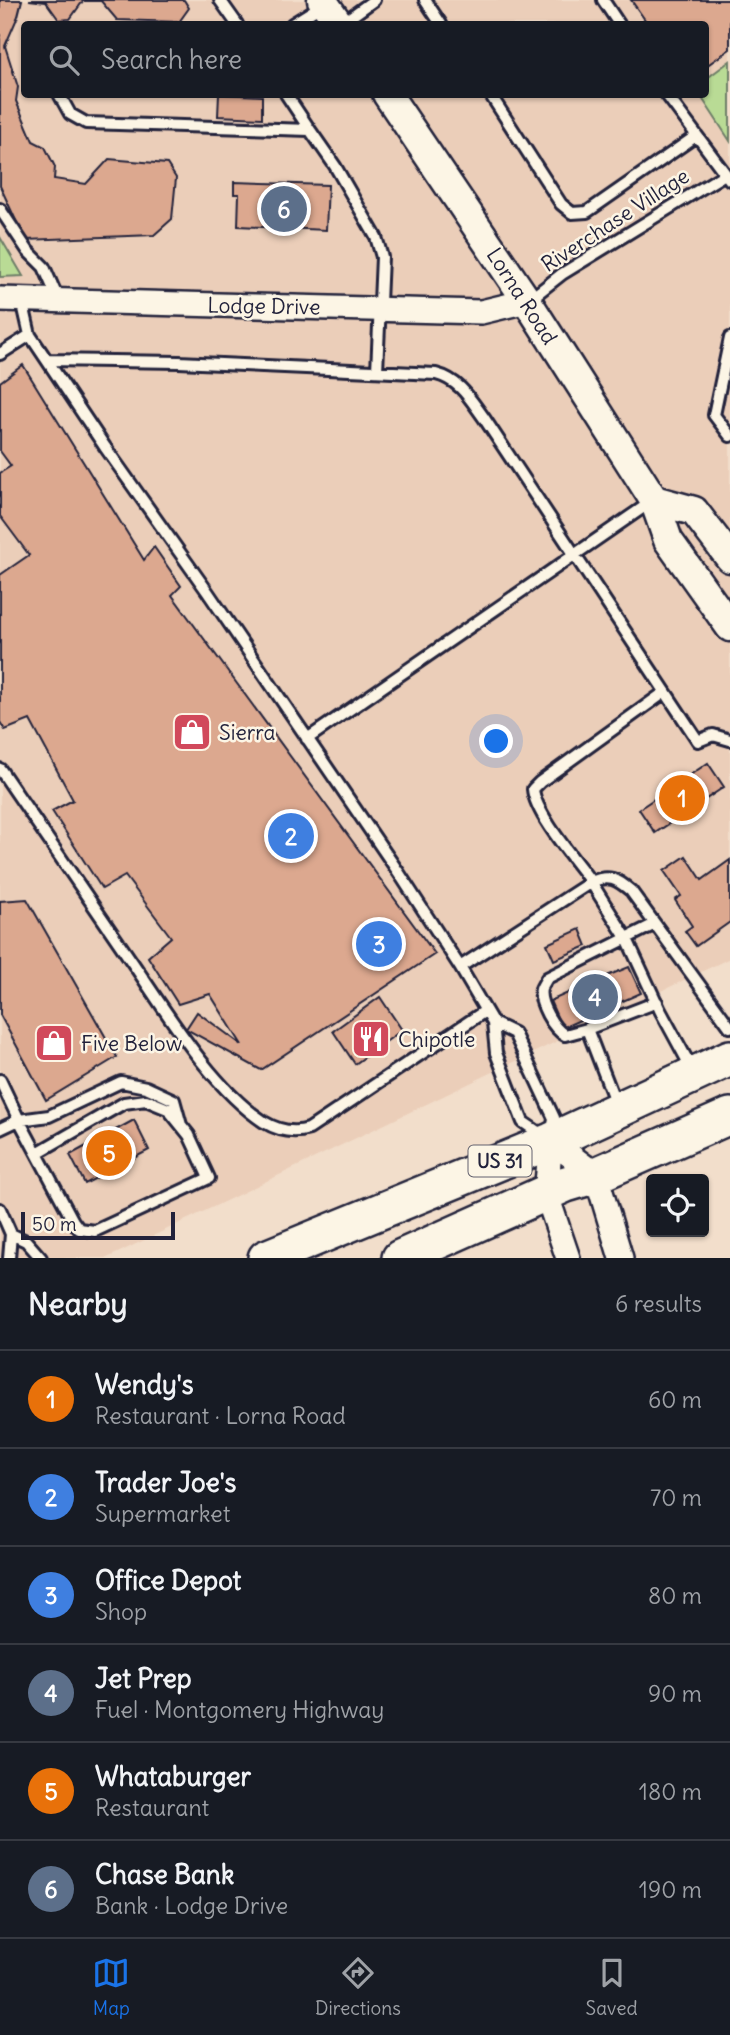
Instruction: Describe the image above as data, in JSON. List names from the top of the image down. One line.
{"streets":{"main road":["US 31"],"street":["Lorna Road","Lodge Drive"],"lane":["Riverchase Village"]},"crossings":[["Riverchase Village","Lorna Road"],["Riverchase Village","Lodge Drive"],["Lorna Road","Lodge Drive"]],"places":{"shop":["Sierra","Five Below"],"restaurant":["Chipotle"]},"scale_bar":"50 m","page":{"search":"Search here","pins":["6","1","2","3","4","5"],"scale":"50 m","heading":["Nearby","6 results"],"list":[{"mark":"1","name":"Wendy's","note":"Restaurant · Lorna Road","value":"60 m"},{"mark":"2","name":"Trader Joe's","note":"Supermarket","value":"70 m"},{"mark":"3","name":"Office Depot","note":"Shop","value":"80 m"},{"mark":"4","name":"Jet Prep","note":"Fuel · Montgomery Highway","value":"90 m"},{"mark":"5","name":"Whataburger","note":"Restaurant","value":"180 m"},{"mark":"6","name":"Chase Bank","note":"Bank · Lodge Drive","value":"190 m"}],"nav":["Map","Directions","Saved"]}}
